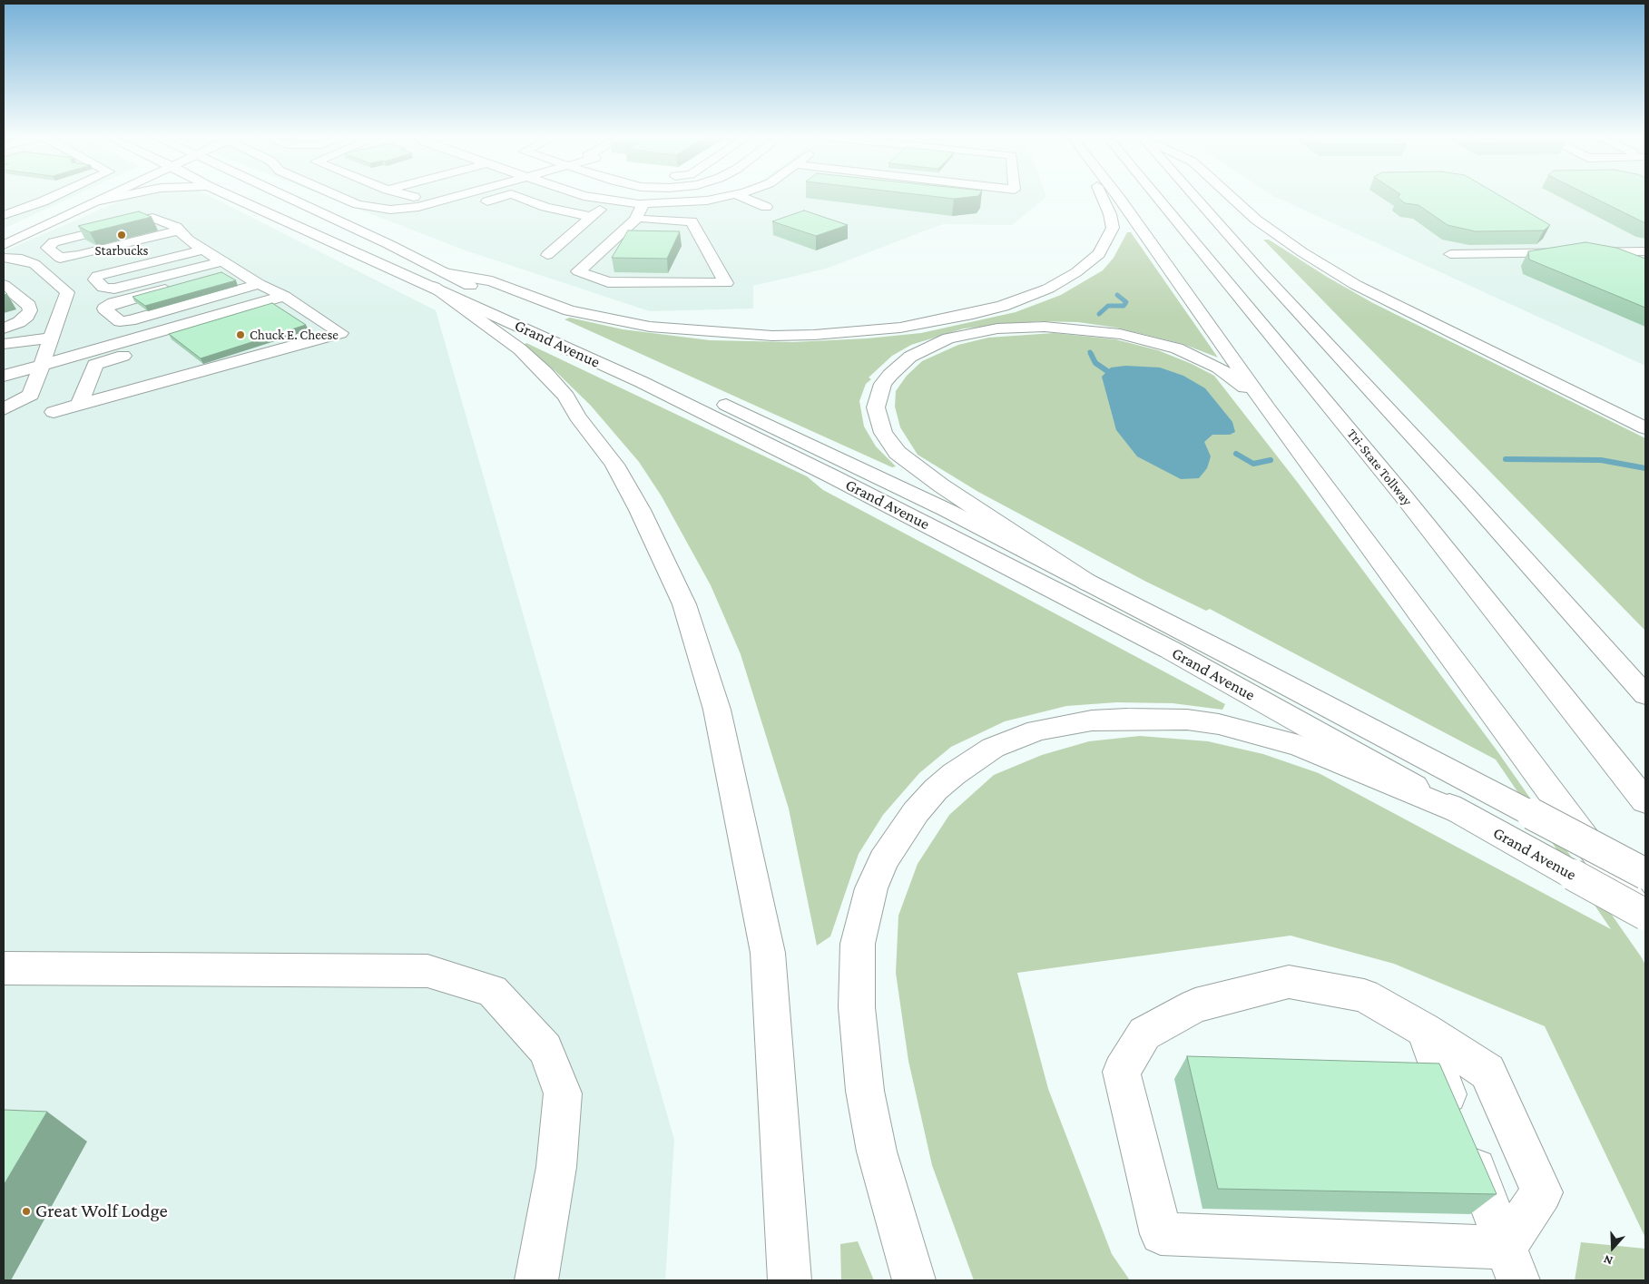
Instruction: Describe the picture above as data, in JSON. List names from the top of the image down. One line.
{"streets":{"main road":["Grand Avenue","Tri-State Tollway"]},"places":["Starbucks","Chuck E. Cheese","Great Wolf Lodge"],"north":"bottom"}
